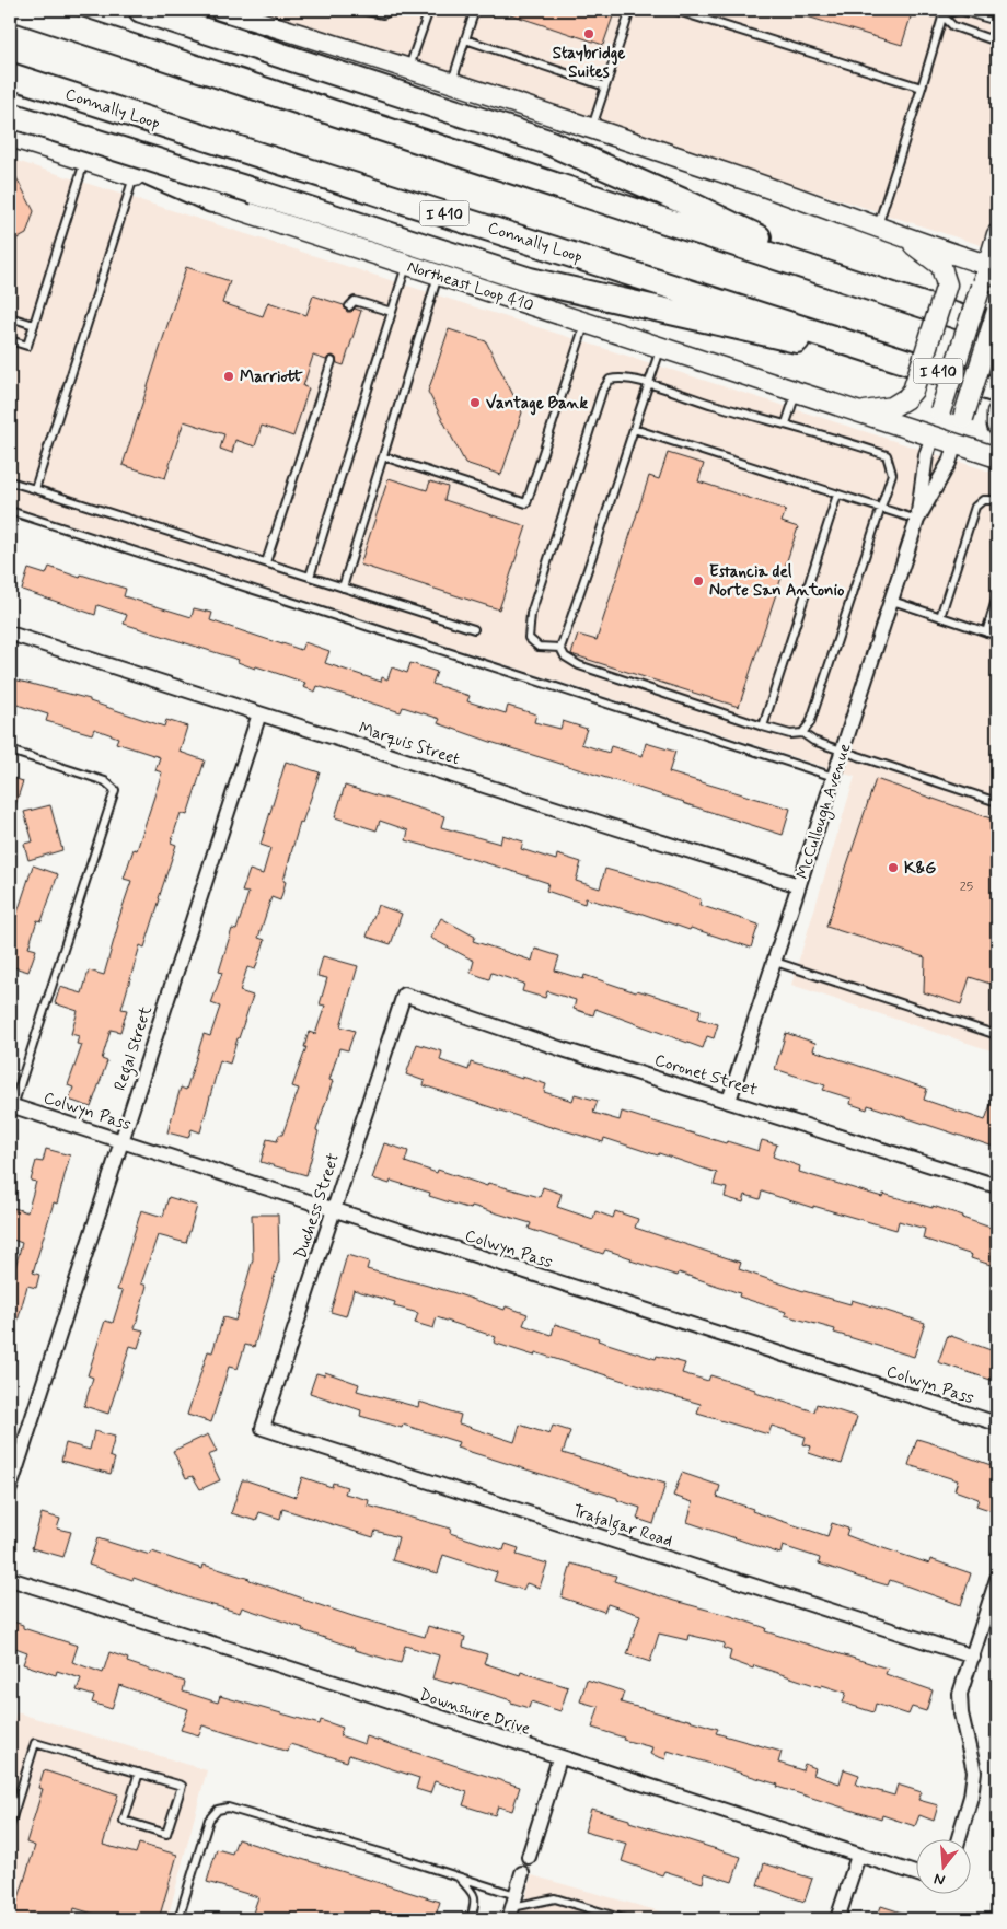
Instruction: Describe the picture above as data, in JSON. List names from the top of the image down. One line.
{"streets":{"highway":["Connally Loop","I 410"],"main road":["Northeast Loop 410","McCullough Avenue"],"street":["Marquis Street","Regal Street","Coronet Street","Colwyn Pass","Duchess Street","Trafalgar Road","Downshire Drive"]},"crossings":[["Northeast Loop 410","McCullough Avenue"],["Marquis Street","McCullough Avenue"],["Marquis Street","Regal Street"],["McCullough Avenue","Coronet Street"],["Regal Street","Colwyn Pass"],["Coronet Street","Duchess Street"],["Colwyn Pass","Duchess Street"],["Duchess Street","Trafalgar Road"]],"places":["Staybridge Suites","Marriott","Vantage Bank","Estancia del Norte San Antonio","K&G"],"house_numbers":["25"],"north":"bottom"}
